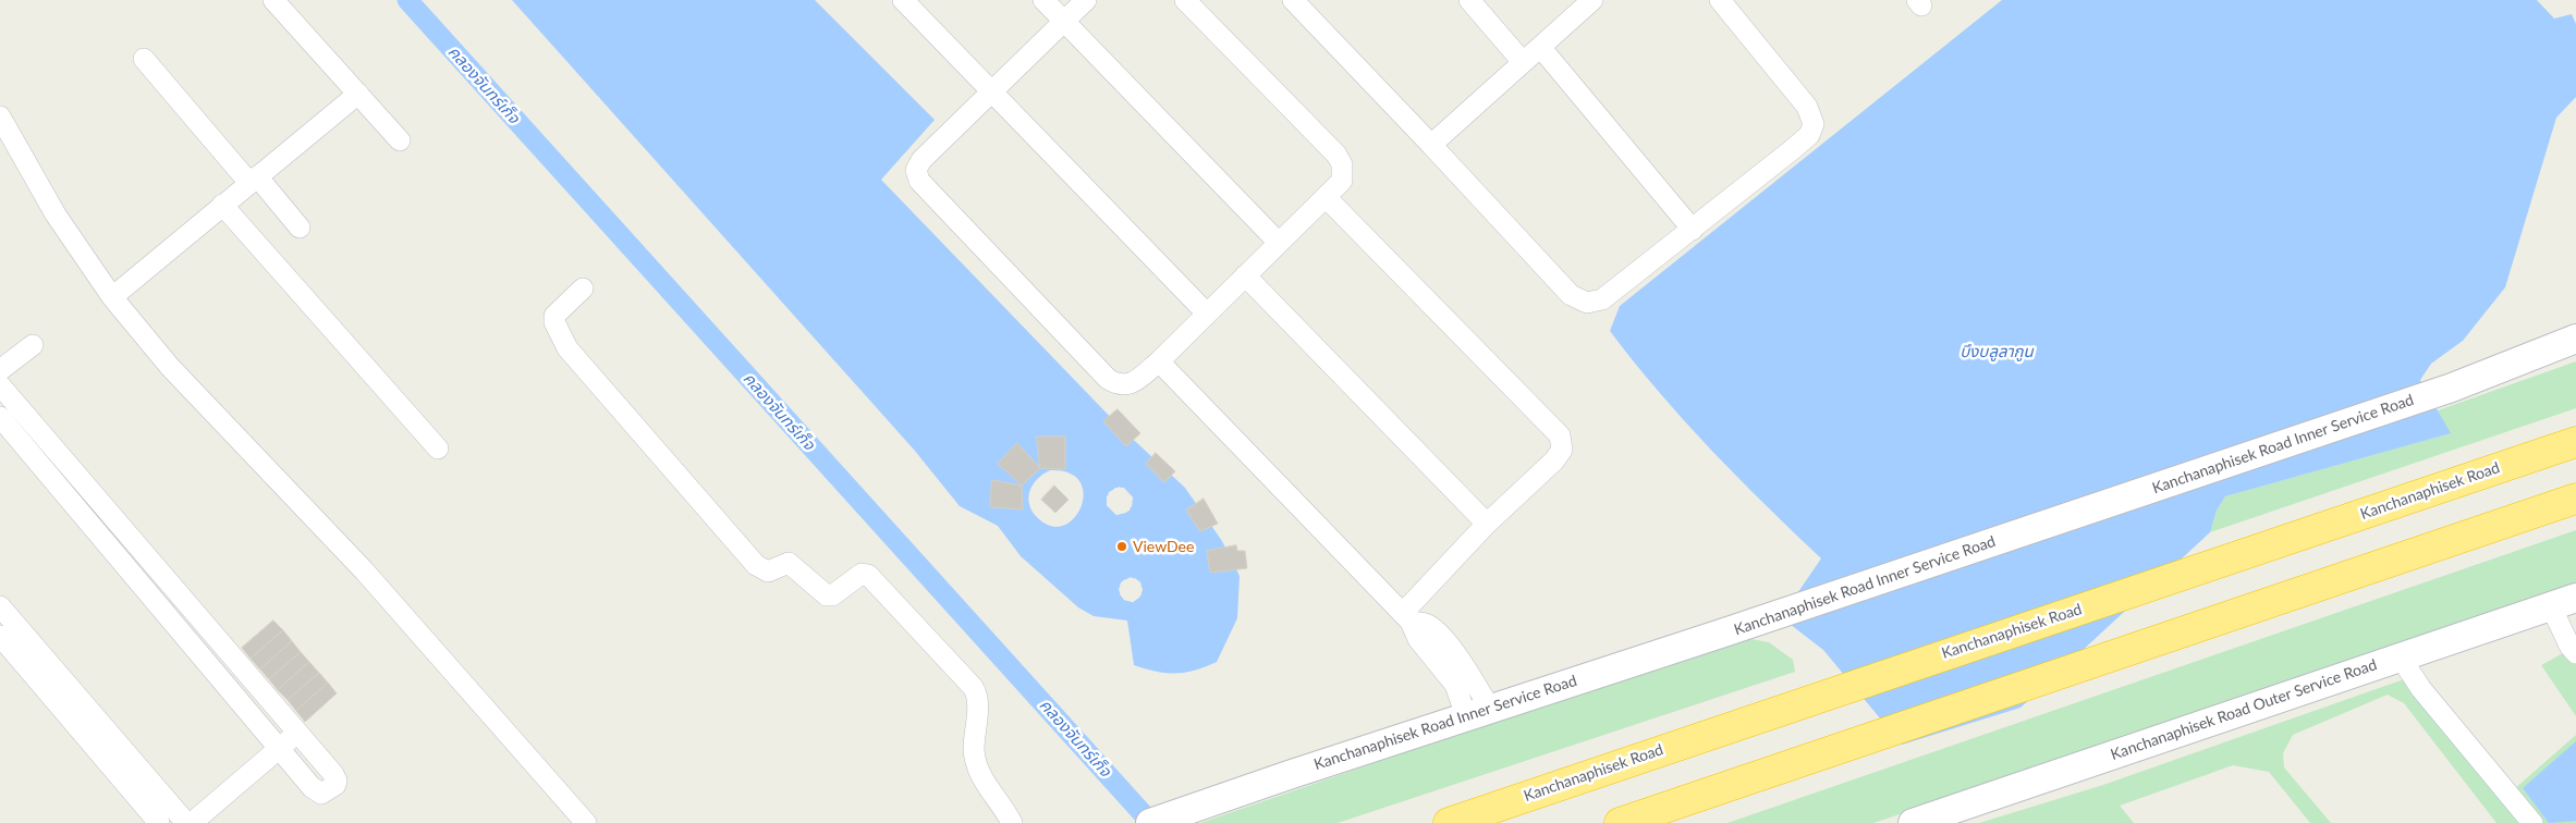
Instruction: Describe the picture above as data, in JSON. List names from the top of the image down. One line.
{"streets":{"highway":["Kanchanaphisek Road"],"main road":["Kanchanaphisek Road Inner Service Road","Kanchanaphisek Road Outer Service Road"]},"water":["คลองจันทร์เก็จ","บึงบลูลากูน"],"places":["ViewDee"]}
